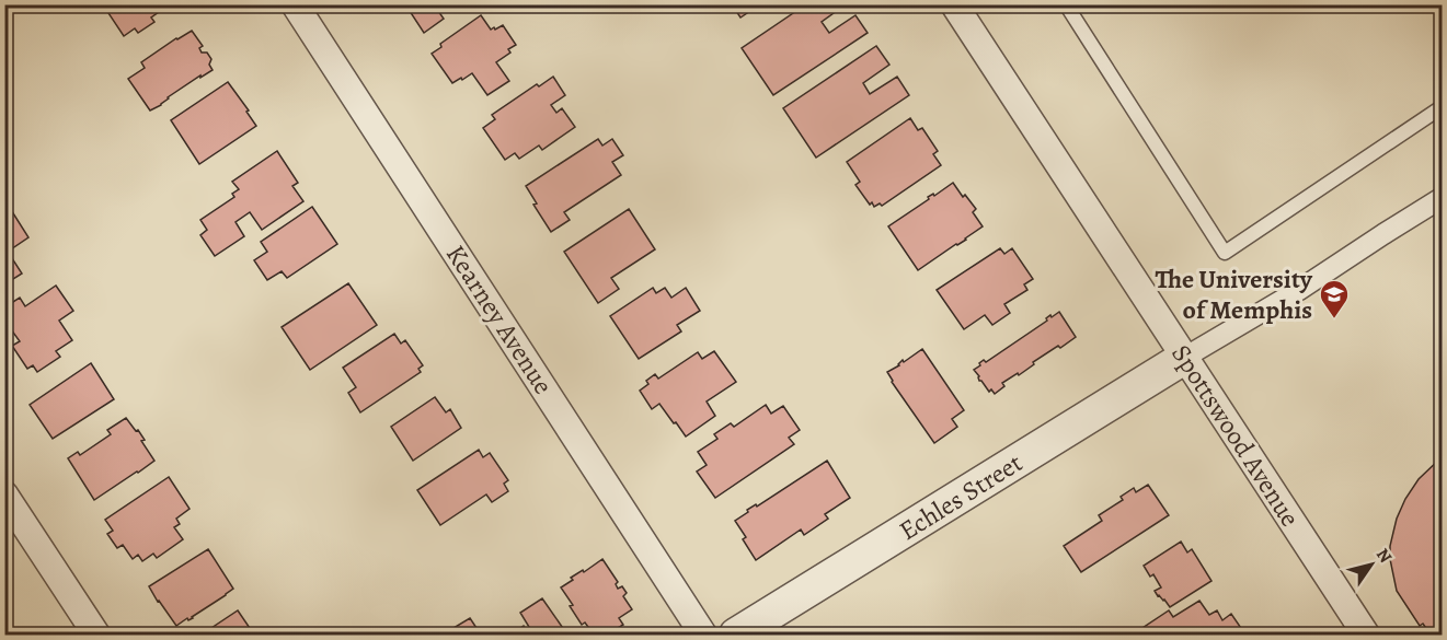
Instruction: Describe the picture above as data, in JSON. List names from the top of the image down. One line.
{"streets":{"street":["Kearney Avenue","Spottswood Avenue","Echles Street"]},"crossings":[["Spottswood Avenue","Echles Street"]],"places":{"school or university":["The University of Memphis"]},"north":"top right"}
